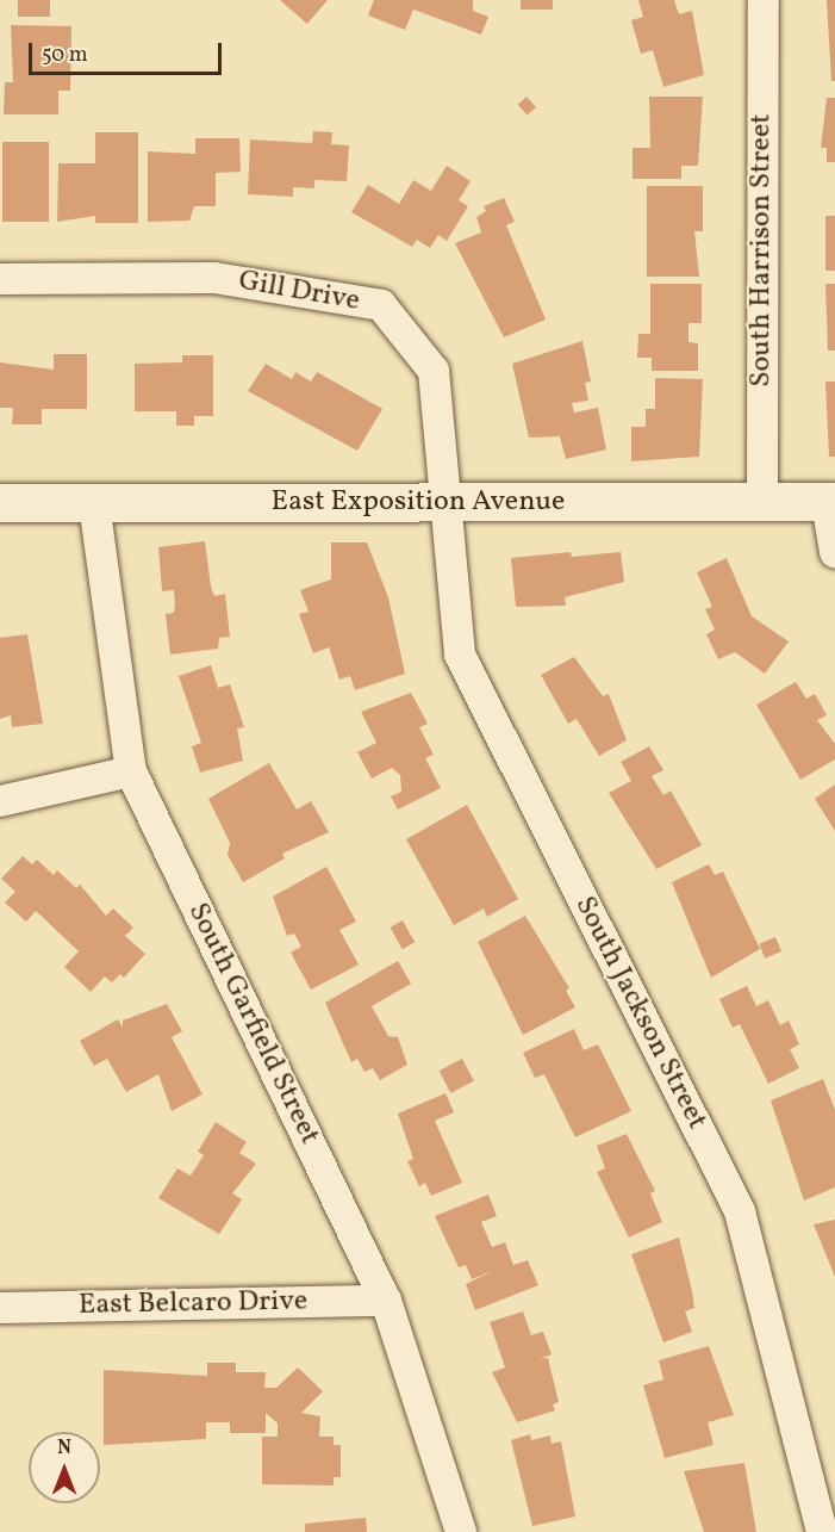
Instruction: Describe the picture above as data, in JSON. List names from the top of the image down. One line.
{"streets":{"street":["South Harrison Street","Gill Drive","East Exposition Avenue","South Jackson Street","South Garfield Street","East Belcaro Drive"]},"crossings":[["South Harrison Street","East Exposition Avenue"],["Gill Drive","East Exposition Avenue"],["Gill Drive","South Jackson Street"],["East Exposition Avenue","South Jackson Street"],["East Exposition Avenue","South Garfield Street"],["South Garfield Street","East Belcaro Drive"]],"scale_bar":"50 m","north":"top"}
